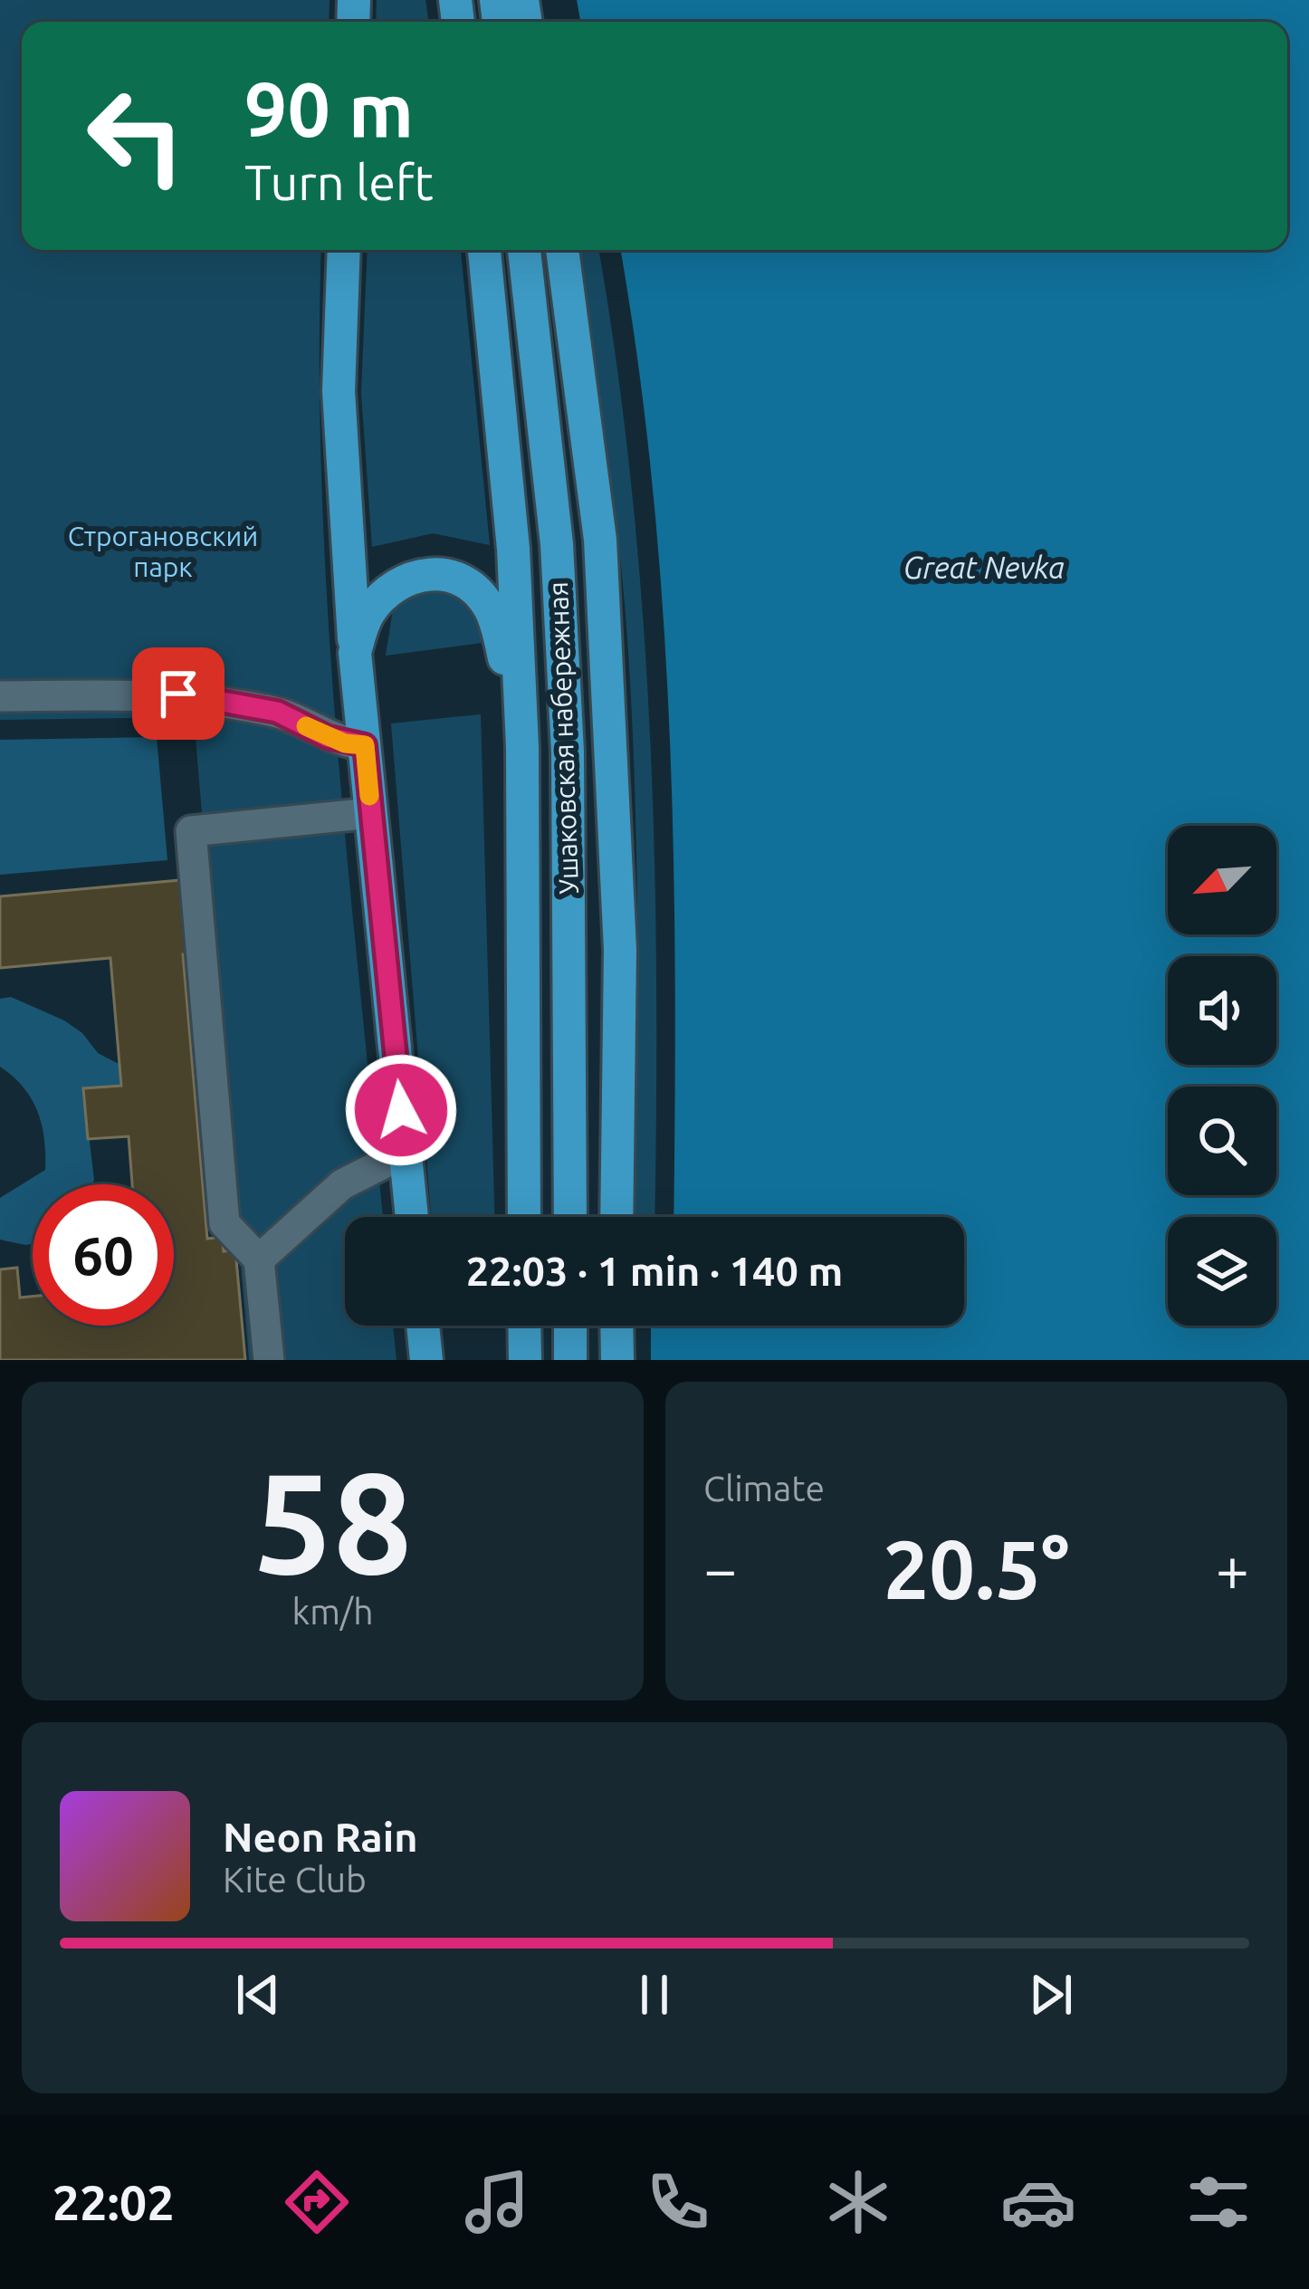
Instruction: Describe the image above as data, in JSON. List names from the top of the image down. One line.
{"streets":{"main road":["Ушаковская набережная"]},"water":["Great Nevka"],"parks":["Строгановский парк"],"north":"bottom left","page":{"turn":["90 m","Turn left"],"limit":"60","trip":"22:03 · 1 min · 140 m","tile":[["58","km/h"],"Climate"],"heat":["−","20.5°","+"],"song":["Neon Rain","Kite Club"],"tabs":"22:02"}}
